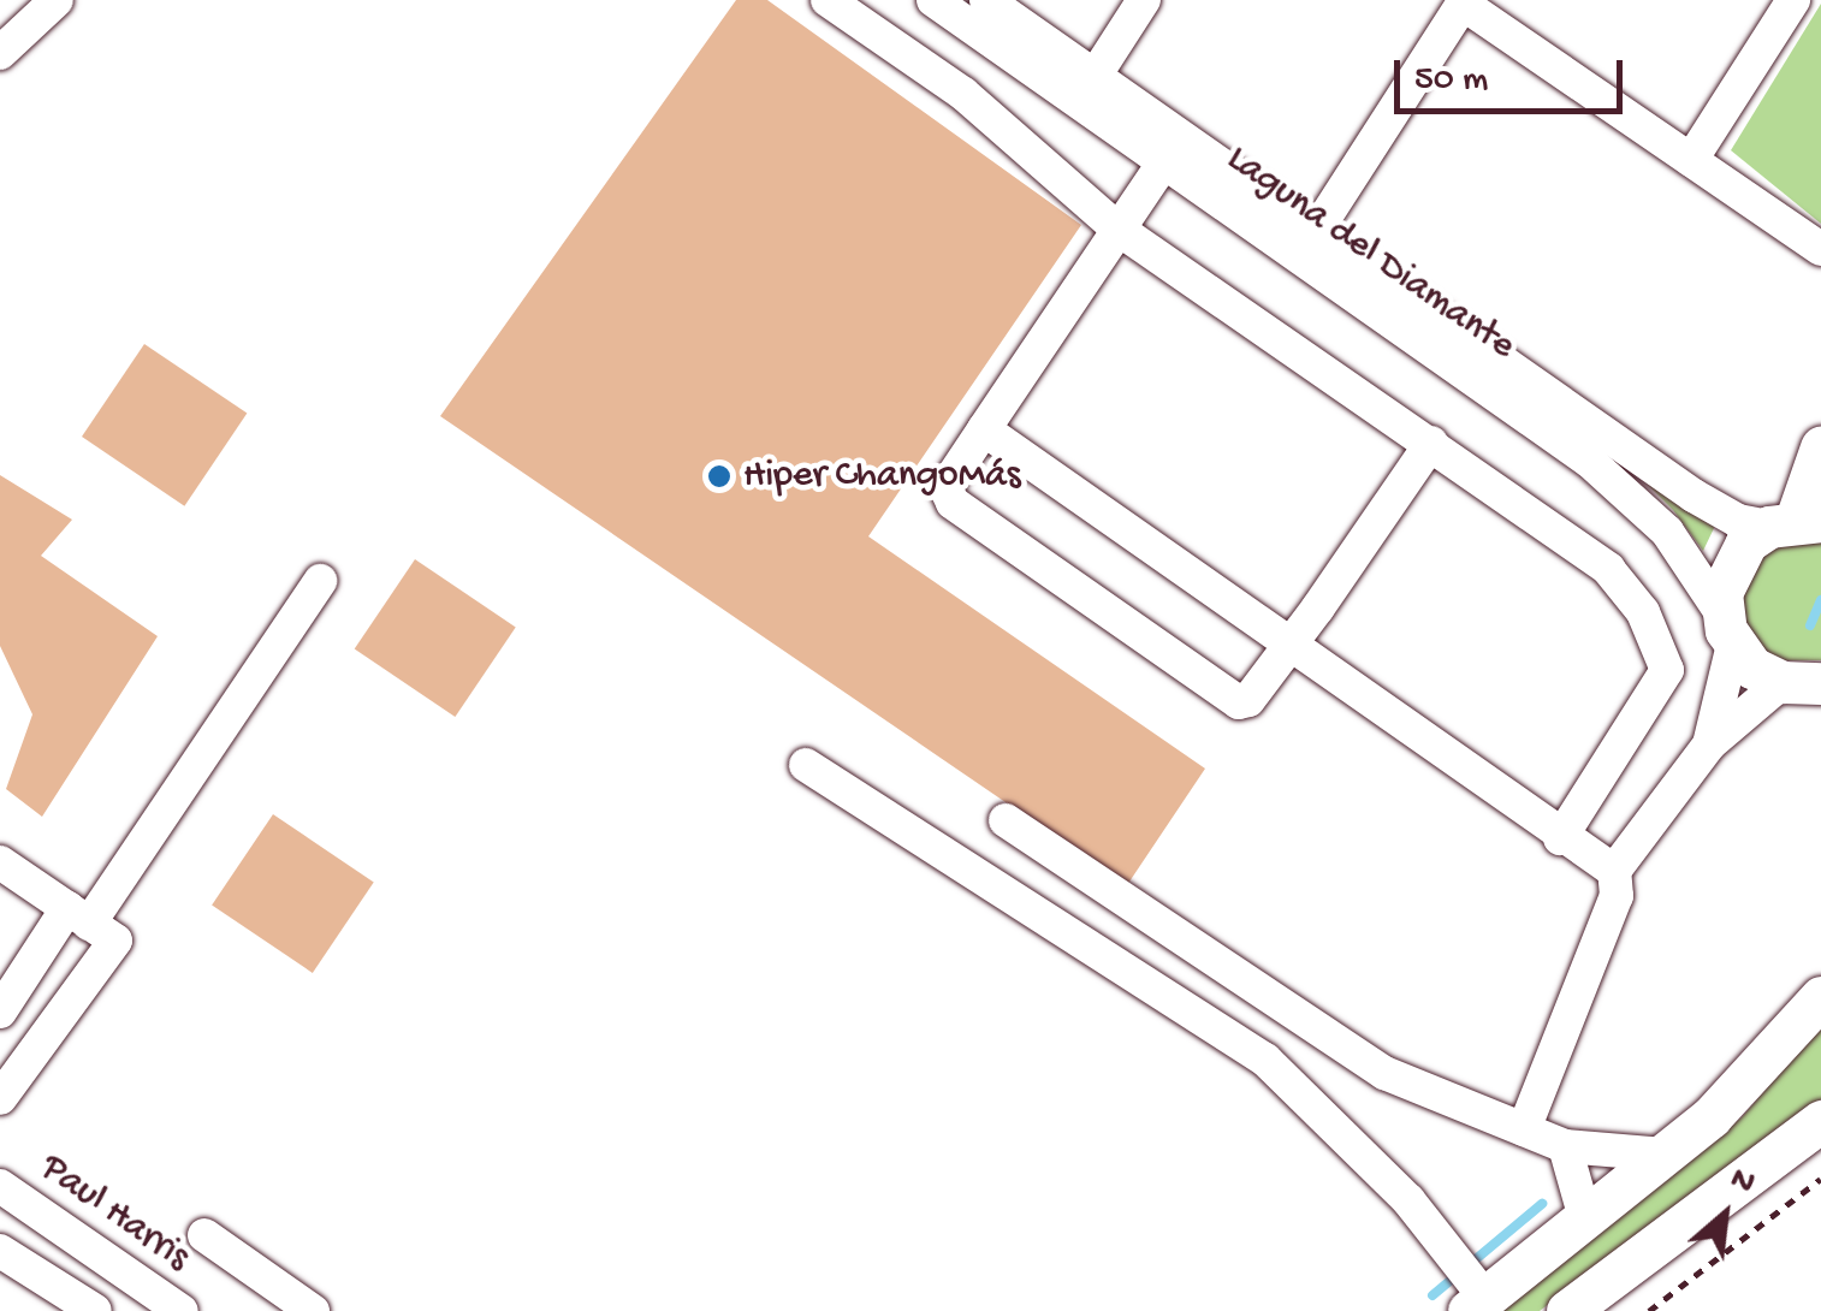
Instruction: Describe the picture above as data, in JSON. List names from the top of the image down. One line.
{"streets":{"street":["Laguna del Diamante","Paul Harris"]},"places":["Hiper ChangoMás"],"scale_bar":"50 m","north":"top right"}
